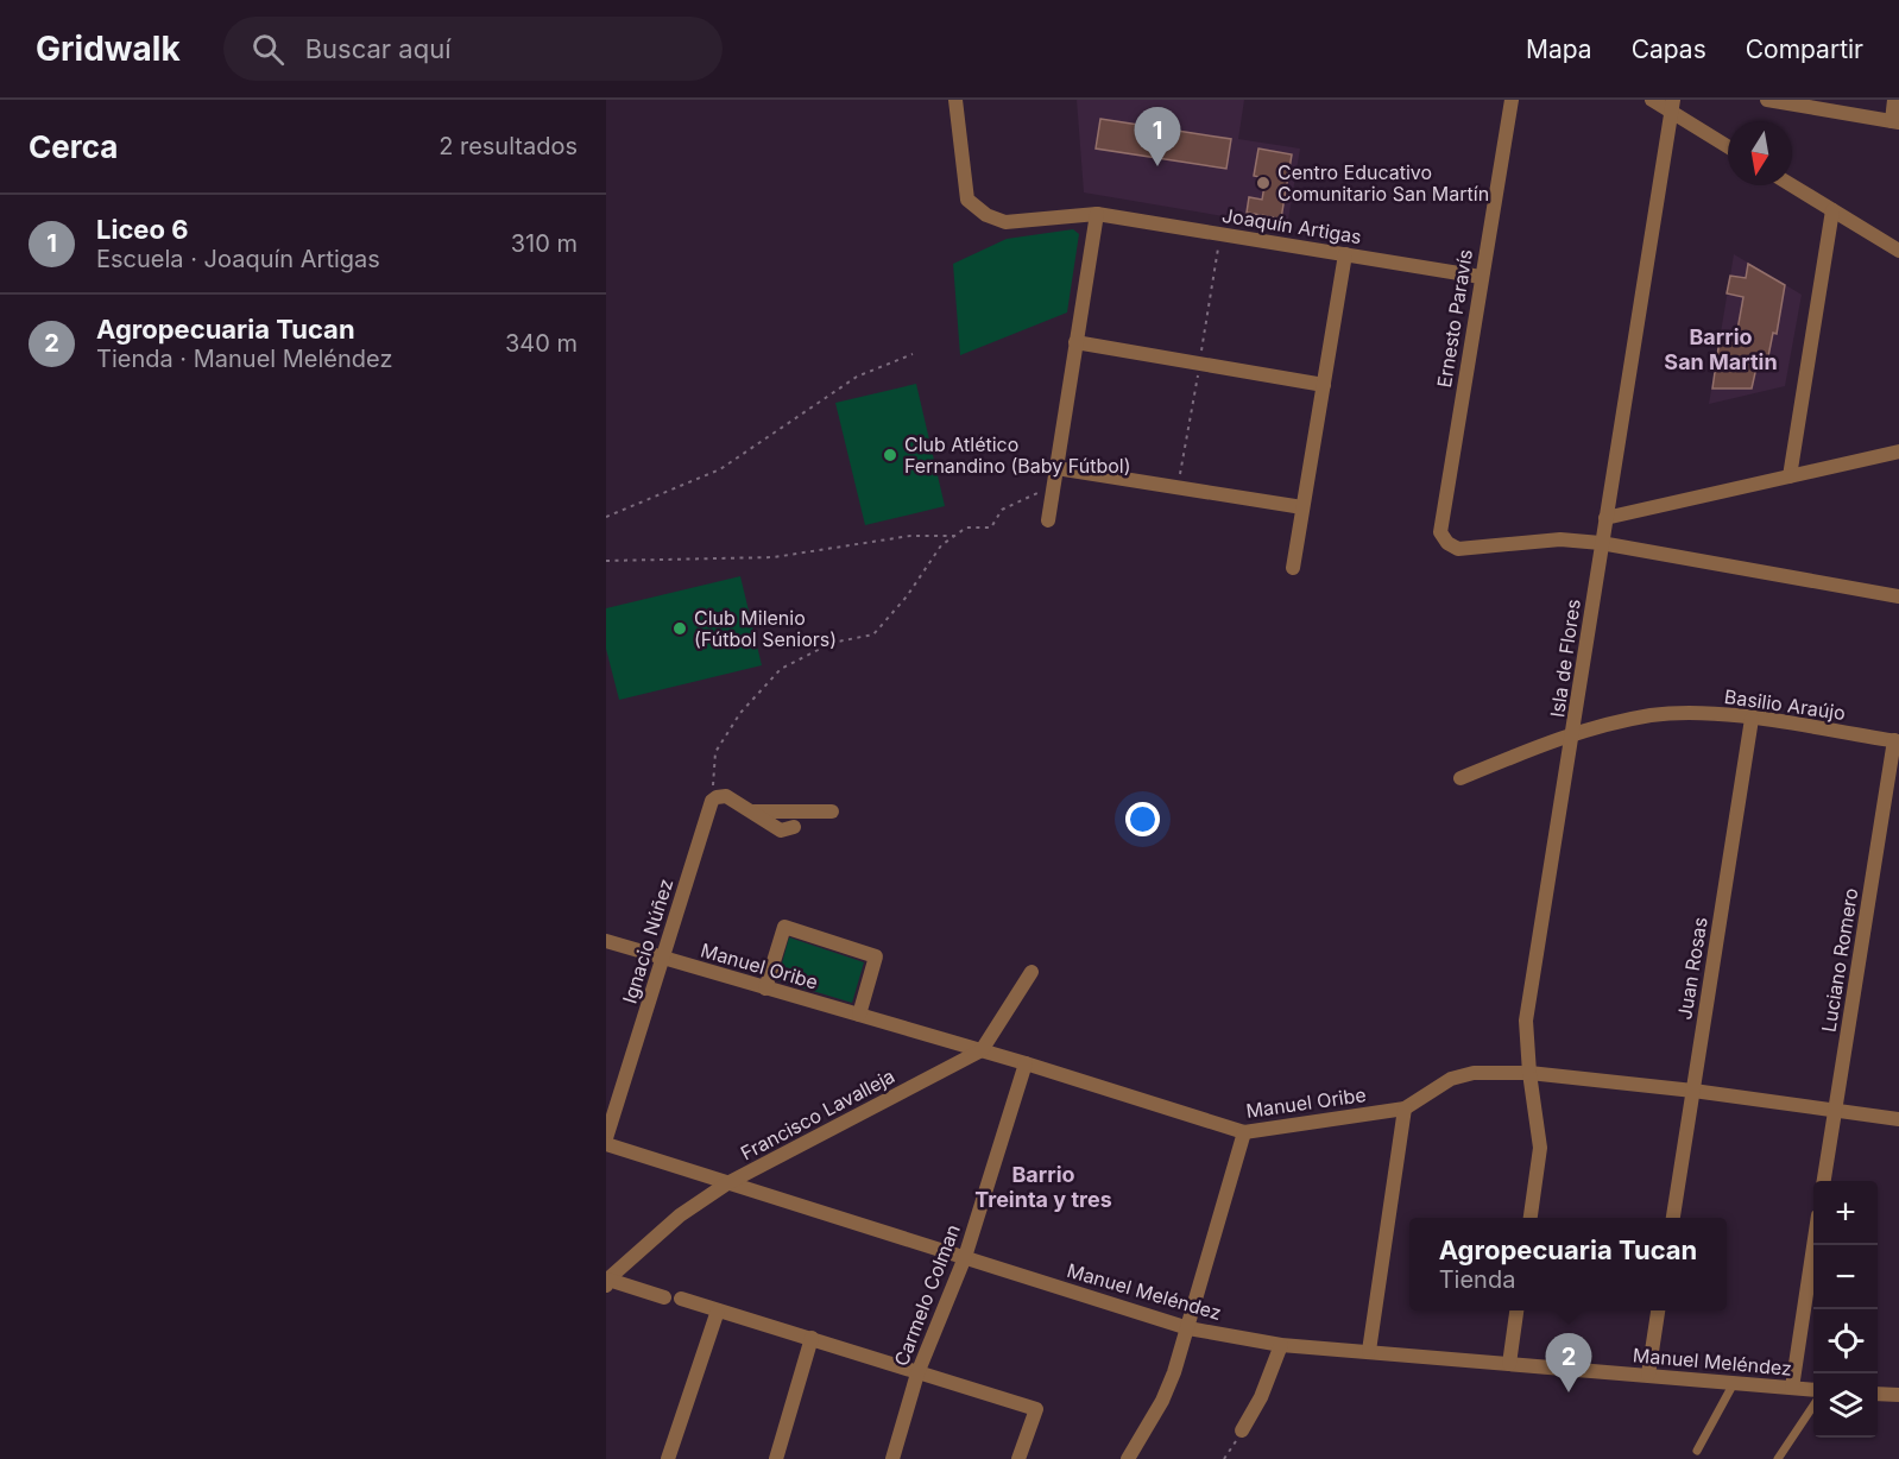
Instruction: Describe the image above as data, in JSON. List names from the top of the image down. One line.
{"streets":{"street":["Joaquín Artigas","Ernesto Paravís","Isla de Flores","Basilio Araújo","Ignacio Núñez","Luciano Romero","Manuel Oribe","Juan Rosas","Francisco Lavalleja","Manuel Meléndez","Carmelo Colman"]},"crossings":[["Joaquín Artigas","Ernesto Paravís"],["Ernesto Paravís","Isla de Flores"],["Isla de Flores","Basilio Araújo"],["Isla de Flores","Manuel Oribe"],["Basilio Araújo","Luciano Romero"],["Basilio Araújo","Juan Rosas"],["Ignacio Núñez","Manuel Oribe"],["Luciano Romero","Manuel Oribe"],["Manuel Oribe","Juan Rosas"],["Manuel Oribe","Francisco Lavalleja"],["Manuel Oribe","Carmelo Colman"],["Francisco Lavalleja","Manuel Meléndez"],["Manuel Meléndez","Carmelo Colman"]],"districts":["Barrio San Martin","Barrio Treinta y tres"],"places":["Centro Educativo Comunitario San Martín","Club Atlético Fernandino (Baby Fútbol)","Club Milenio (Fútbol Seniors)"],"north":"bottom","page":{"header":"Gridwalk","search":"Buscar aquí","nav":["Mapa","Capas","Compartir"],"heading":["Cerca","2 resultados"],"pins":["1","2"],"list":[{"mark":"1","name":"Liceo 6","note":"Escuela · Joaquín Artigas","value":"310 m"},{"mark":"2","name":"Agropecuaria Tucan","note":"Tienda · Manuel Meléndez","value":"340 m"}],"map_buttons":["+","−"],"popup":["Agropecuaria Tucan","Tienda"]}}
